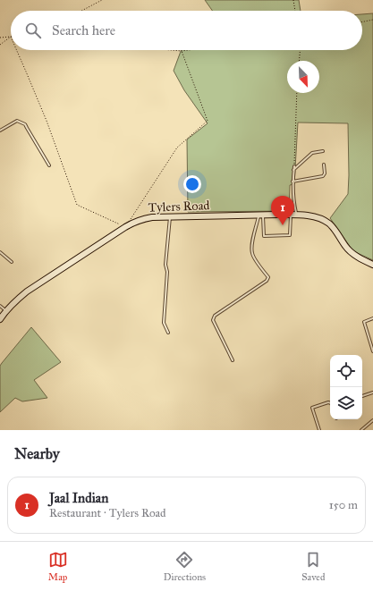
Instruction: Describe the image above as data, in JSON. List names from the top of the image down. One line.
{"streets":{"street":["Tylers Road"]},"north":"bottom right","page":{"search":"Search here","pins":"1","heading":"Nearby","list":[{"mark":"1","name":"Jaal Indian","note":"Restaurant · Tylers Road","value":"150 m"}],"nav":["Map","Directions","Saved"]}}
